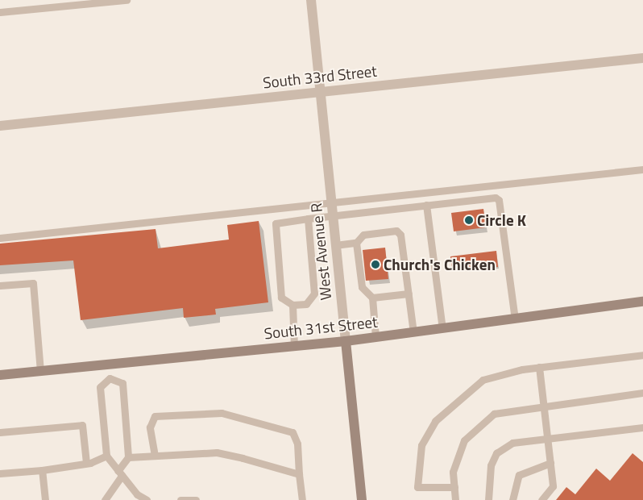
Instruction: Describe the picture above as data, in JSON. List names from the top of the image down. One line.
{"streets":{"main road":["West Avenue R","South 31st Street"],"street":["South 33rd Street"]},"crossings":[["South 33rd Street","West Avenue R"],["West Avenue R","South 31st Street"]],"places":["Circle K","Church's Chicken"]}
